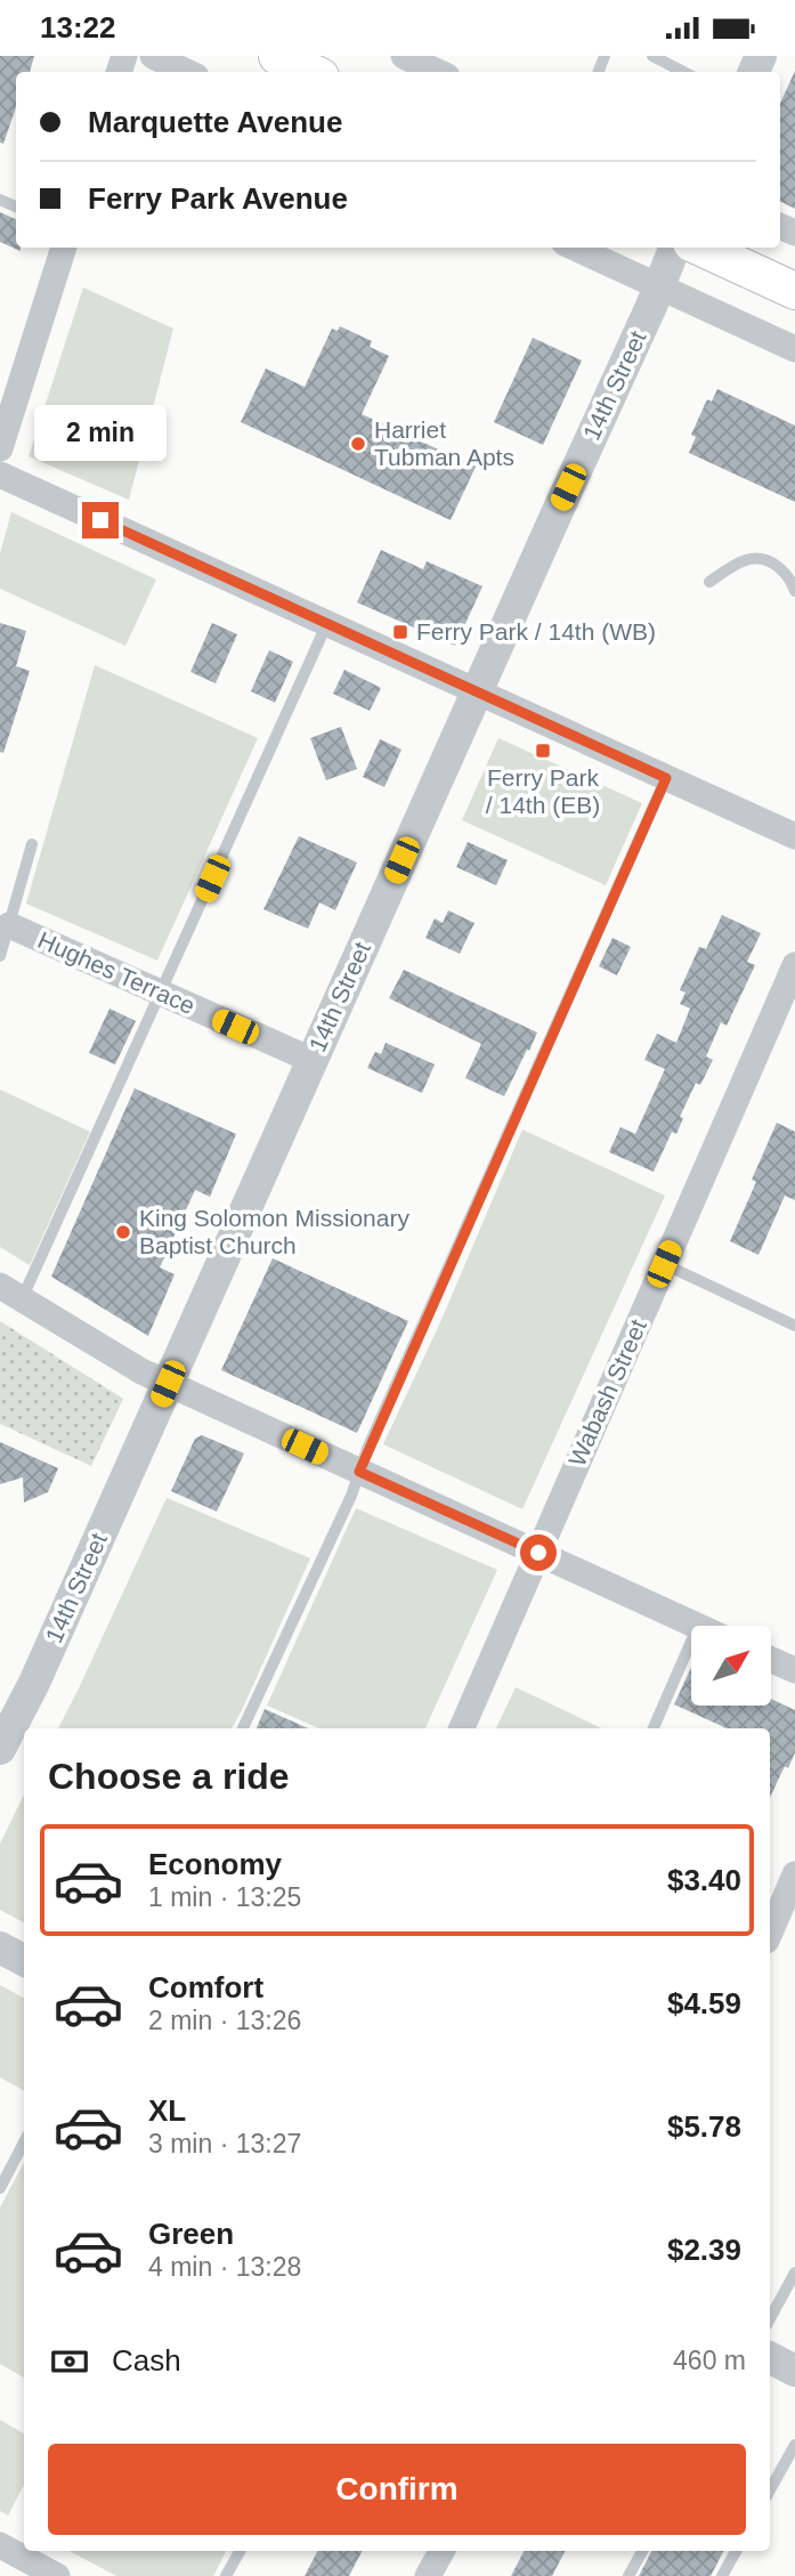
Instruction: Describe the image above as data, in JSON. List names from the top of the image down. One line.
{"streets":{"street":["14th Street","Hughes Terrace","Wabash Street"]},"crossings":[["14th Street","Hughes Terrace"]],"places":{"other":["Harriet Tubman Apts","King Solomon Missionary Baptist Church"],"transit":["Ferry Park / 14th (WB)","Ferry Park / 14th (EB)"]},"north":"top right","page":{"status":"13:22","banner":["Marquette Avenue","Ferry Park Avenue"],"bubble":"2 min","heading":"Choose a ride","list":[{"name":"Economy","note":"1 min · 13:25","value":"$3.40"},{"name":"Comfort","note":"2 min · 13:26","value":"$4.59"},{"name":"XL","note":"3 min · 13:27","value":"$5.78"},{"name":"Green","note":"4 min · 13:28","value":"$2.39"}],"pay":["Cash","460 m"],"buttons":"Confirm"}}
